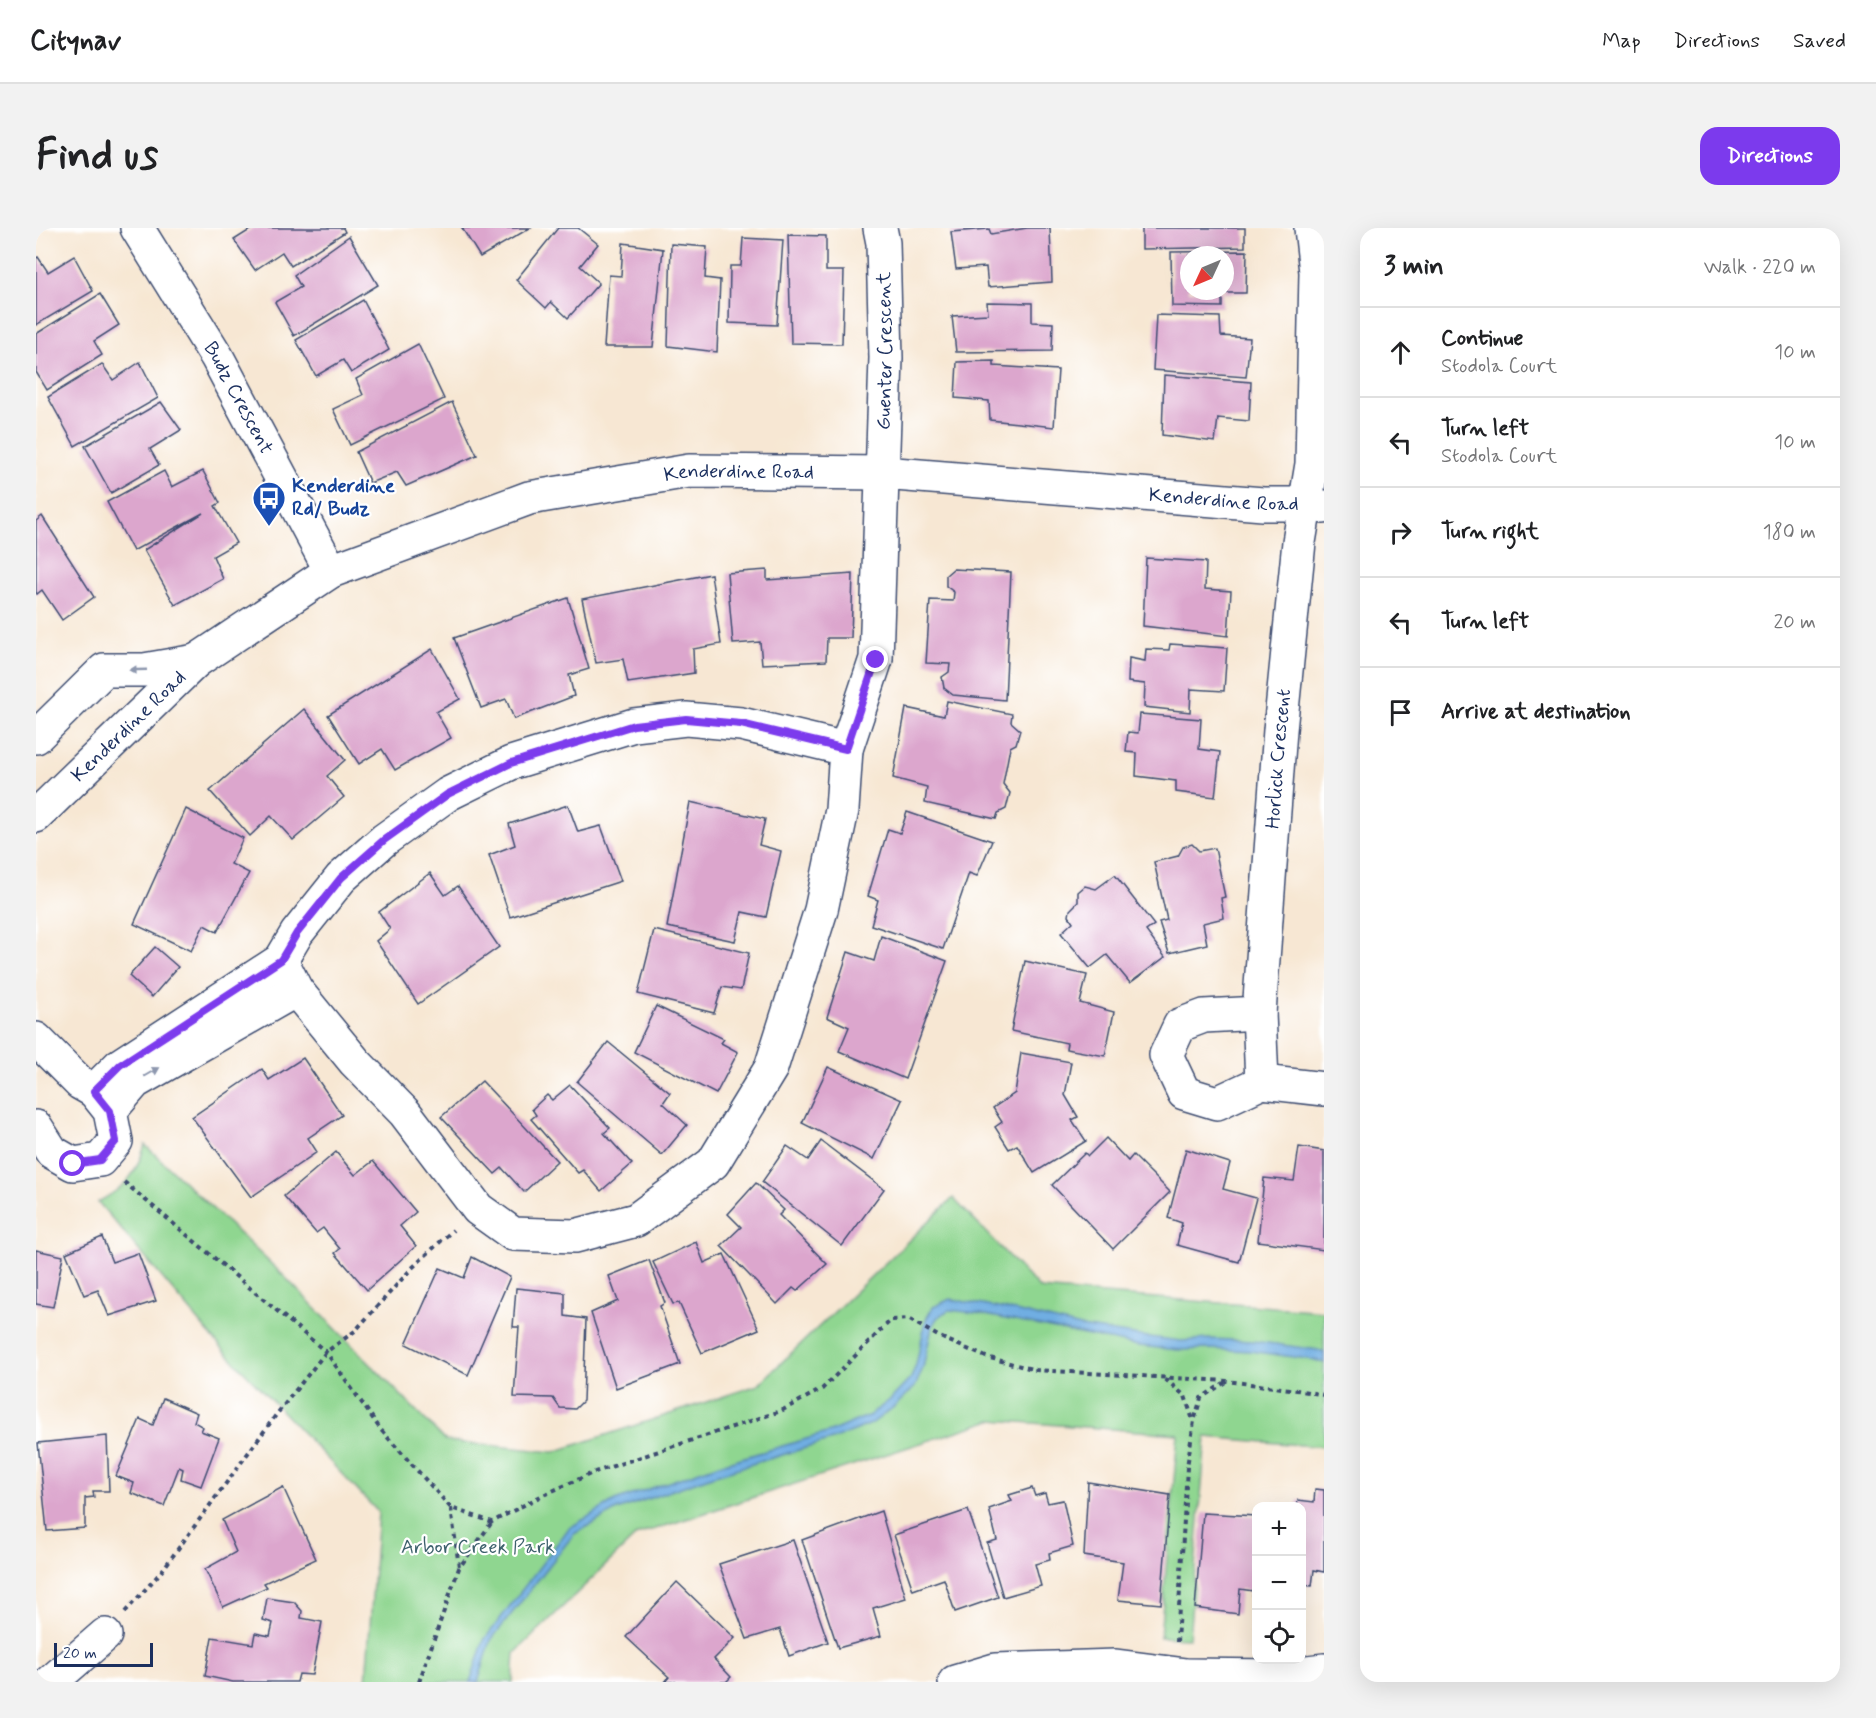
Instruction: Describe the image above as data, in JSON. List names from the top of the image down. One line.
{"streets":{"street":["Guenter Crescent","Budz Crescent","Kenderdine Road","Horlick Crescent"]},"crossings":[["Guenter Crescent","Kenderdine Road"],["Budz Crescent","Kenderdine Road"],["Kenderdine Road","Horlick Crescent"]],"parks":["Arbor Creek Park"],"places":{"bus stop":["Kenderdine Rd/ Budz"]},"scale_bar":"20 m","north":"bottom left","page":{"header":"Citynav","nav":["Map","Directions","Saved"],"buttons":"Directions","title":"Find us","heading":["3 min","Walk · 220 m"],"list":[["Continue","Stodola Court","10 m"],["Turn left","Stodola Court","10 m"],["Turn right","180 m"],["Turn left","20 m"],"Arrive at destination"],"map_buttons":["+","−"],"scale":"20 m"}}
